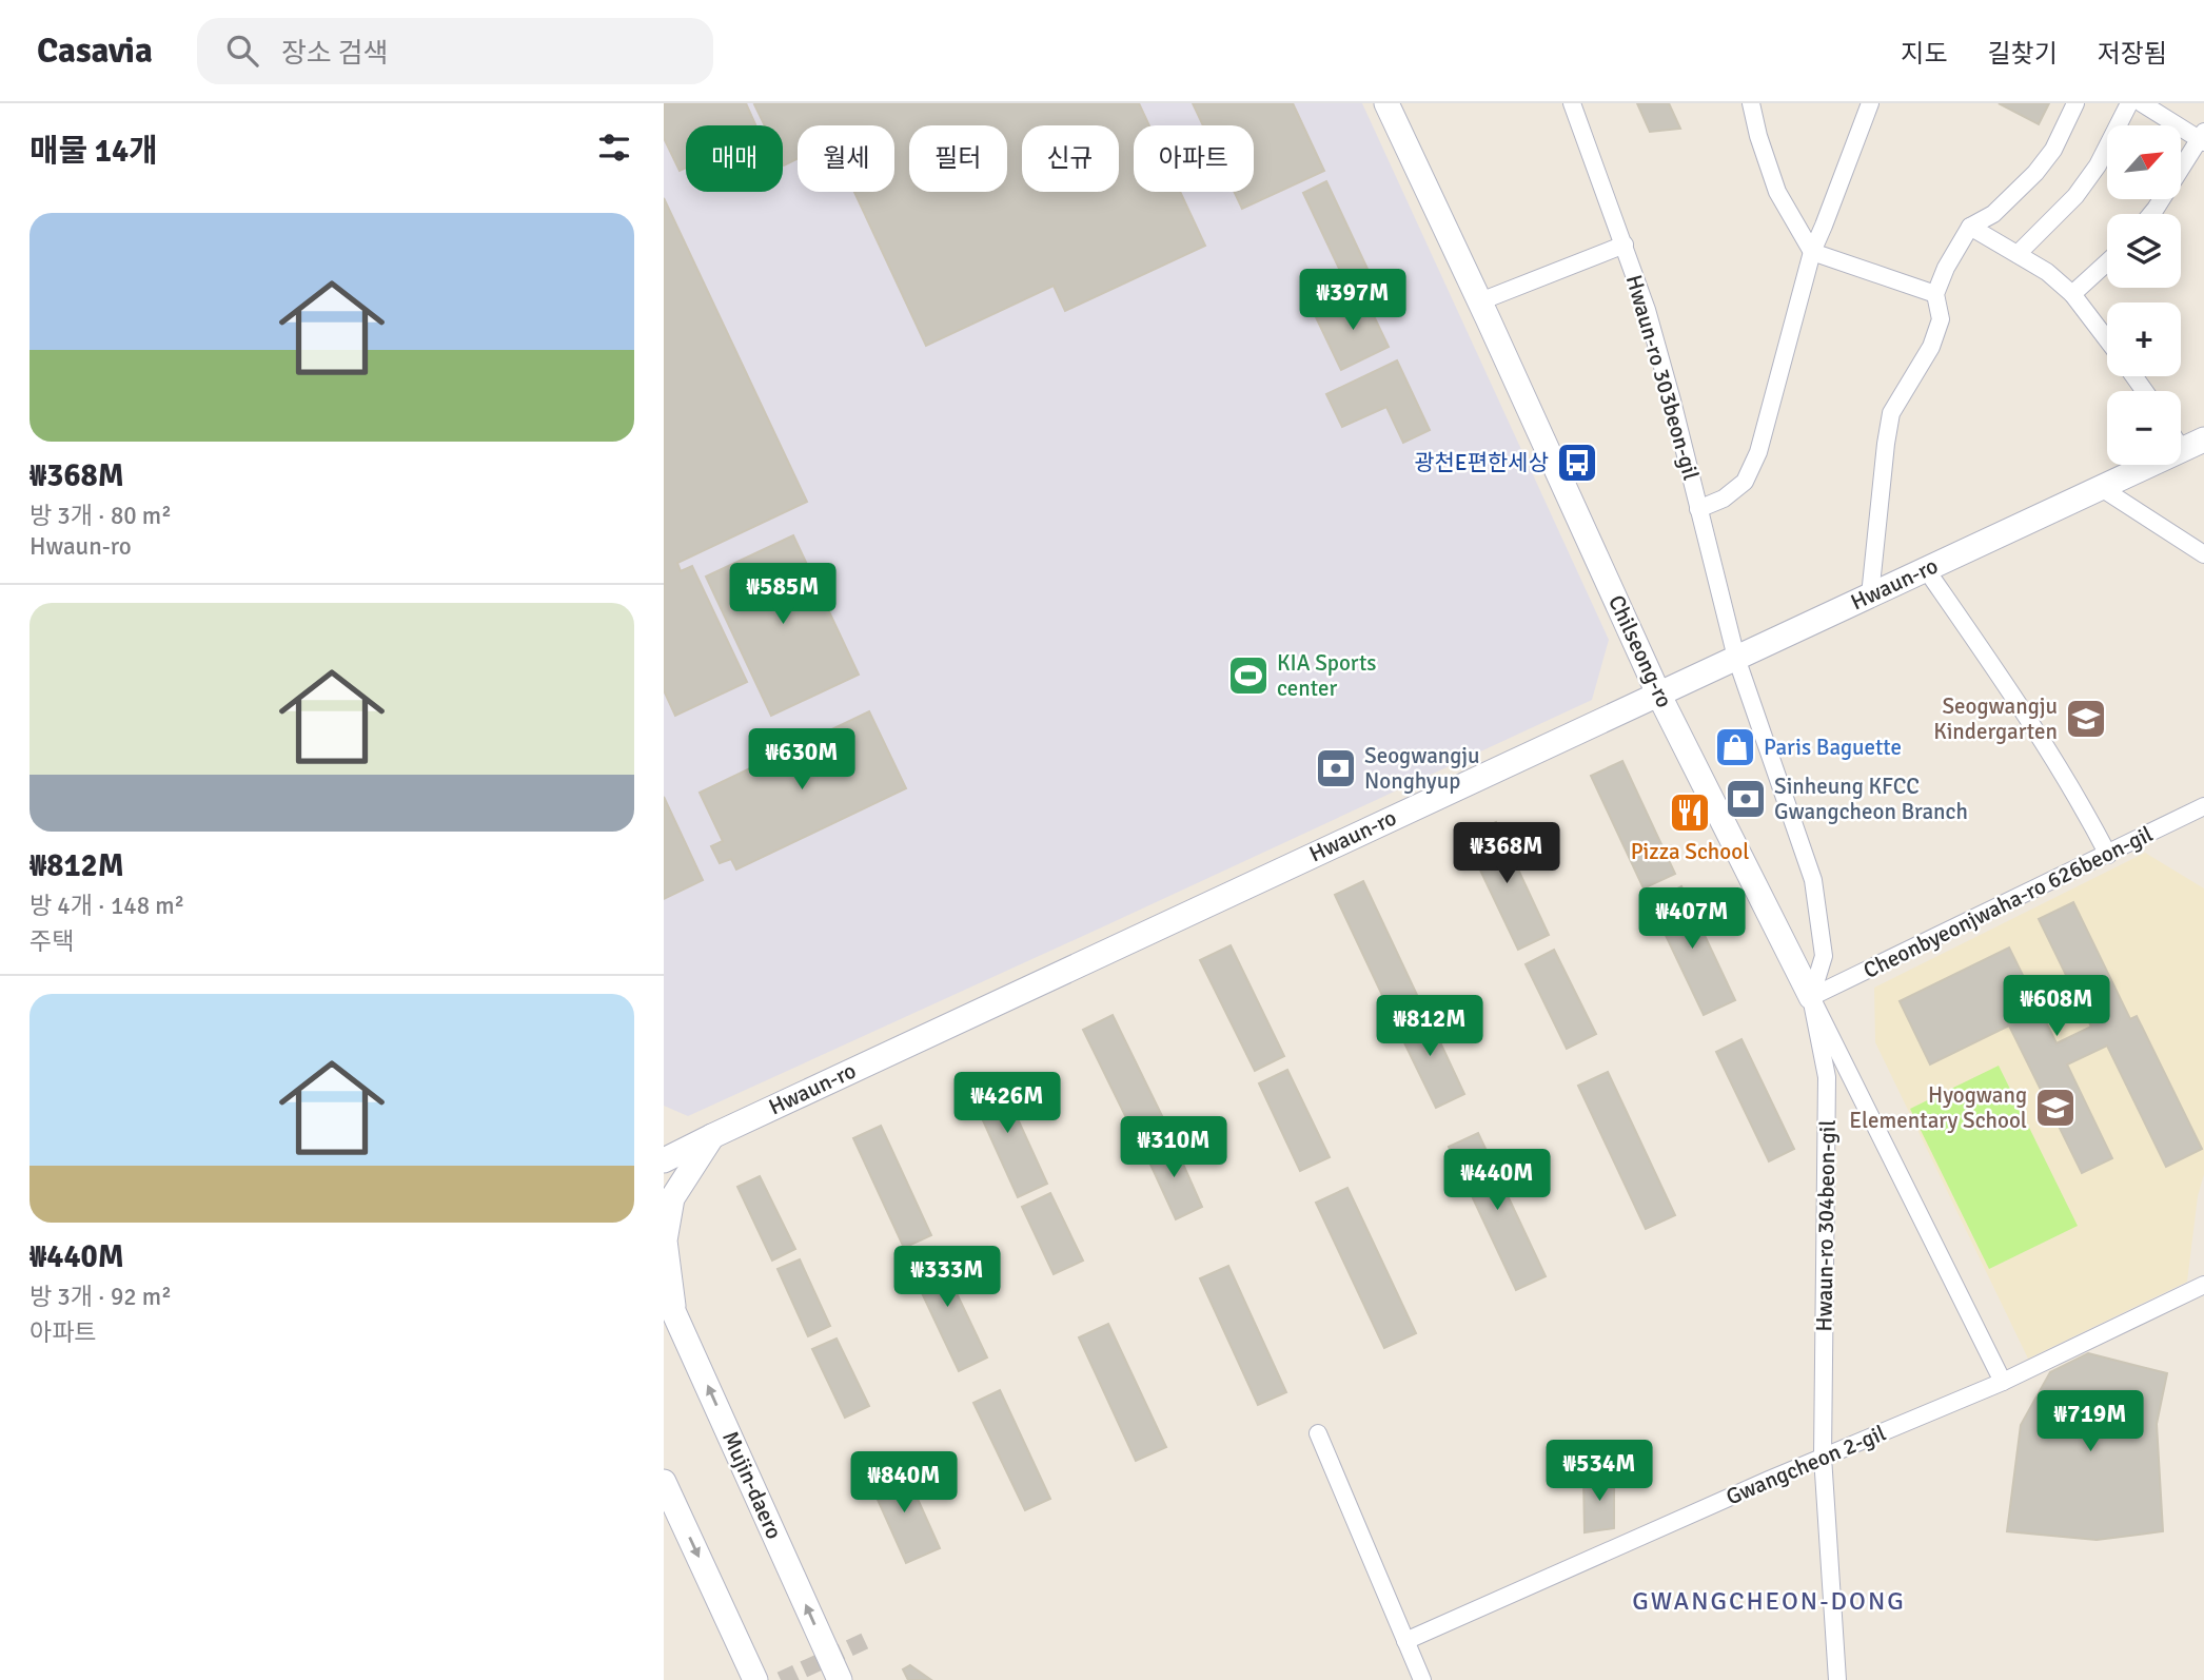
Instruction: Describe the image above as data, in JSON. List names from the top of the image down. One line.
{"streets":{"street":["Hwaun-ro 303beon-gil","Hwaun-ro","Chilseong-ro","Cheonbyeonjwaha-ro 626beon-gil","Hwaun-ro 304beon-gil","Gwangcheon 2-gil","Mujin-daero"]},"crossings":[["Hwaun-ro 303beon-gil","Hwaun-ro"],["Hwaun-ro 303beon-gil","Hwaun-ro 304beon-gil"],["Hwaun-ro","Chilseong-ro"],["Hwaun-ro","Hwaun-ro 304beon-gil"],["Chilseong-ro","Cheonbyeonjwaha-ro 626beon-gil"],["Chilseong-ro","Hwaun-ro 304beon-gil"],["Cheonbyeonjwaha-ro 626beon-gil","Hwaun-ro 304beon-gil"],["Hwaun-ro 304beon-gil","Gwangcheon 2-gil"]],"districts":["GWANGCHEON-DONG"],"places":{"bus stop":["광천E편한세상"],"sports":["KIA Sports center"],"school or university":["Seogwangju Kindergarten","Hyogwang Elementary School"],"shop":["Paris Baguette"],"bank":["Seogwangju Nonghyup","Sinheung KFCC Gwangcheon Branch"],"restaurant":["Pizza School"]},"north":"top right","page":{"header":"Casavia","search":"장소 검색","nav":["지도","길찾기","저장됨"],"heading":"매물 14개","map_buttons":["+","−"],"chip":["매매","월세","필터","신규","아파트"],"list":[{"name":"₩368M","note":"방 3개 · 80 m² · Hwaun-ro"},{"name":"₩812M","note":"방 4개 · 148 m² · 주택"},{"name":"₩440M","note":"방 3개 · 92 m² · 아파트"}],"price":["₩397M","₩585M","₩630M","₩368M","₩407M","₩608M","₩812M","₩426M","₩310M","₩440M","₩333M","₩719M","₩534M","₩840M"]}}
